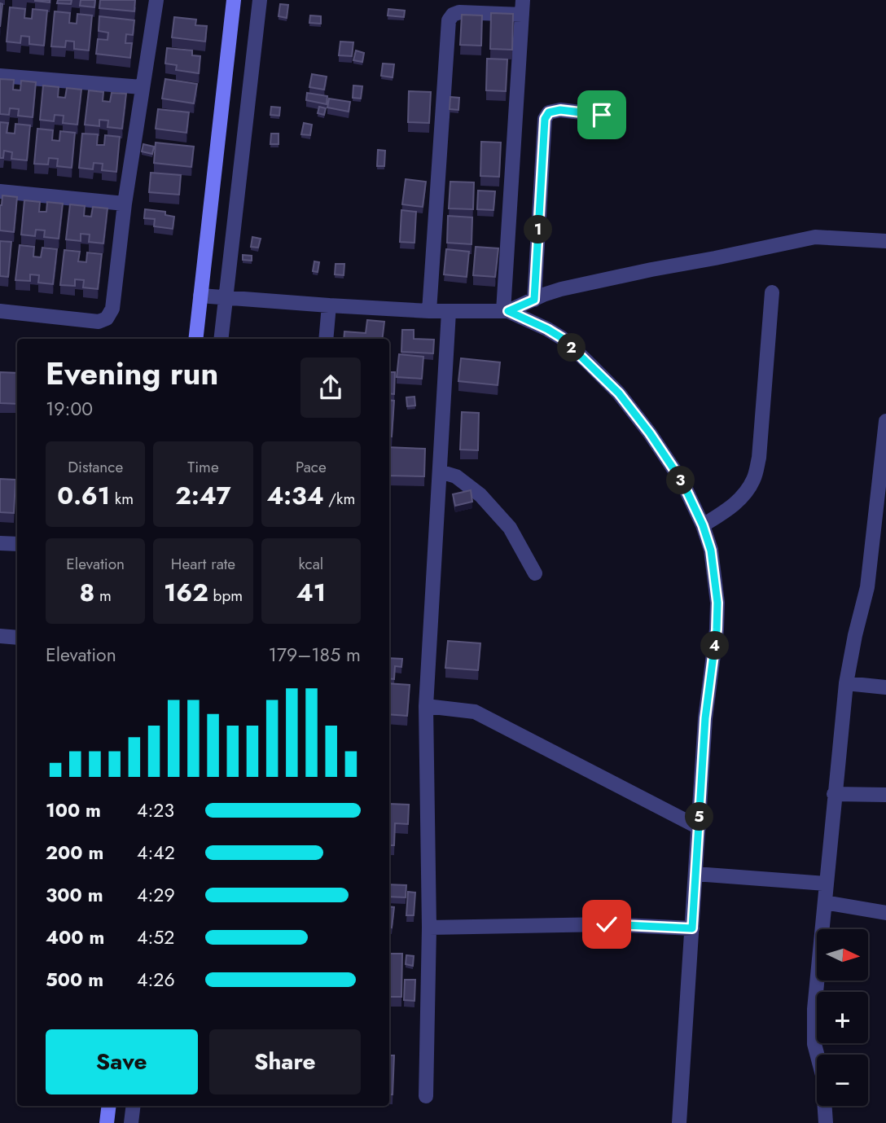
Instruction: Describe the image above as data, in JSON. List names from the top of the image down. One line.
{"north":"right","page":{"pins":["1","2","3","4","5"],"heading":["Evening run","19:00"],"stats":[["Distance","0.61 km"],["Time","2:47"],["Pace","4:34 /km"],["Elevation","8 m"],["Heart rate","162 bpm"],["kcal","41"]],"chart":["Elevation","179–185 m"],"list":[{"name":"100 m","note":"4:23"},{"name":"200 m","note":"4:42"},{"name":"300 m","note":"4:29"},{"name":"400 m","note":"4:52"},{"name":"500 m","note":"4:26"}],"map_buttons":["+","−"],"buttons":["Save","Share"]}}
